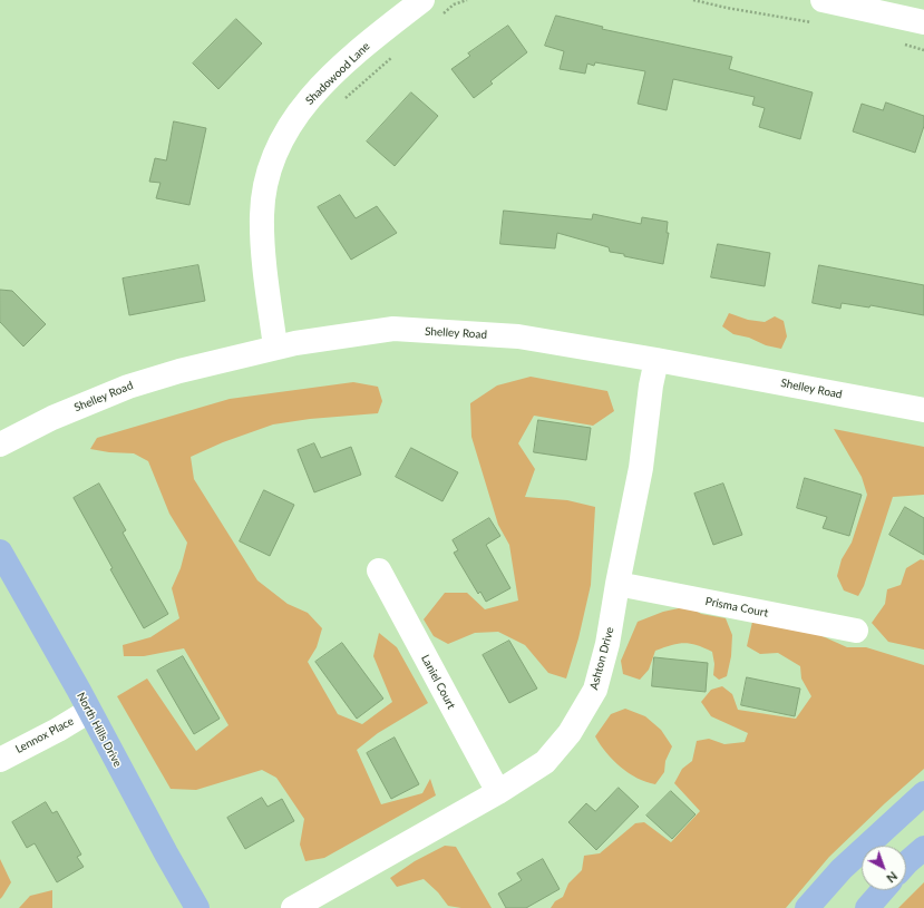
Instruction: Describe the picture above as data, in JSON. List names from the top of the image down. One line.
{"streets":{"main road":["North Hills Drive"],"street":["Shadowood Lane","Shelley Road","Prisma Court","Ashton Drive","Laniel Court","Lennox Place"]},"crossings":[["Shadowood Lane","Shelley Road"],["Shelley Road","Ashton Drive"],["Prisma Court","Ashton Drive"],["Ashton Drive","Laniel Court"],["North Hills Drive","Lennox Place"]],"north":"bottom right"}
